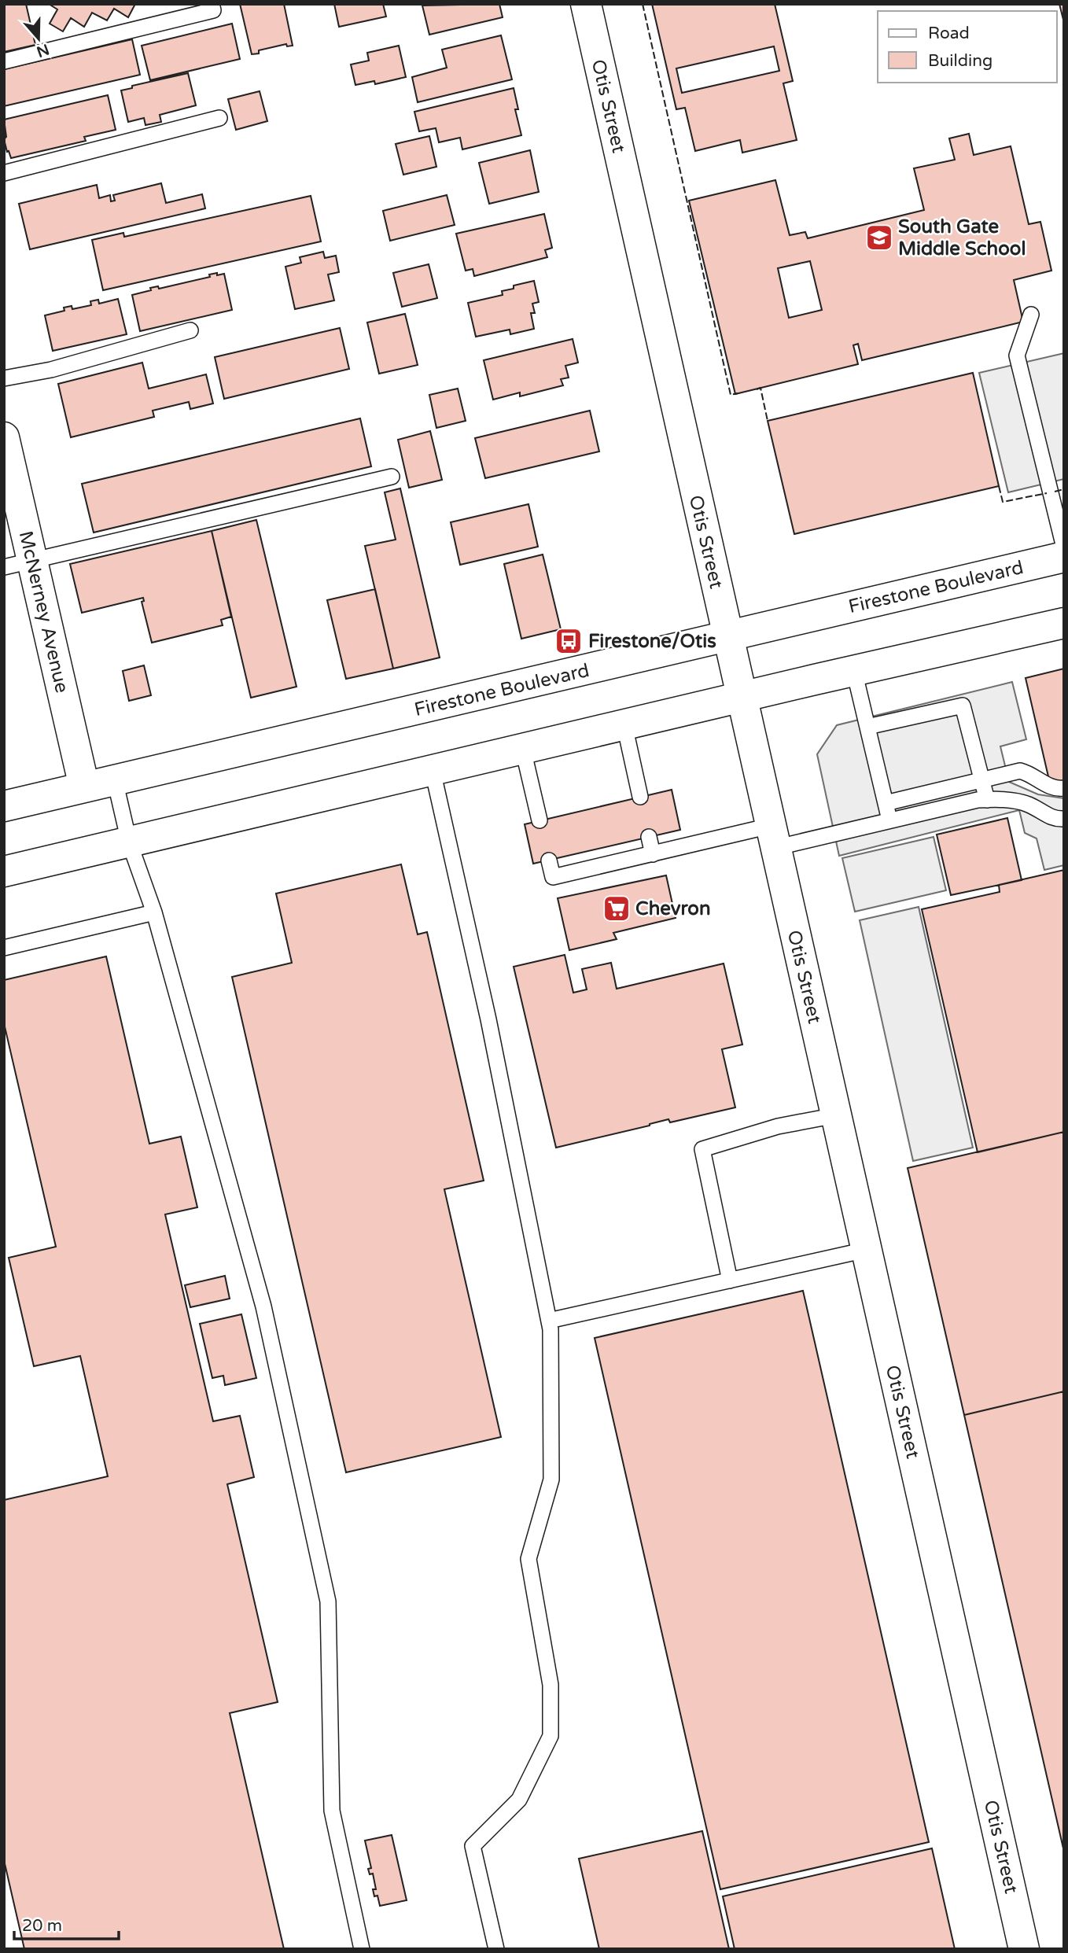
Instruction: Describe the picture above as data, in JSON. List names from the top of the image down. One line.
{"streets":{"main road":["Otis Street","Firestone Boulevard","McNerney Avenue"]},"crossings":[["Otis Street","Firestone Boulevard"],["Firestone Boulevard","McNerney Avenue"]],"places":{"school or university":["South Gate Middle School"],"bus stop":["Firestone/Otis"],"supermarket":["Chevron"]},"legend":["Road","Building"],"scale_bar":"20 m","north":"bottom"}
